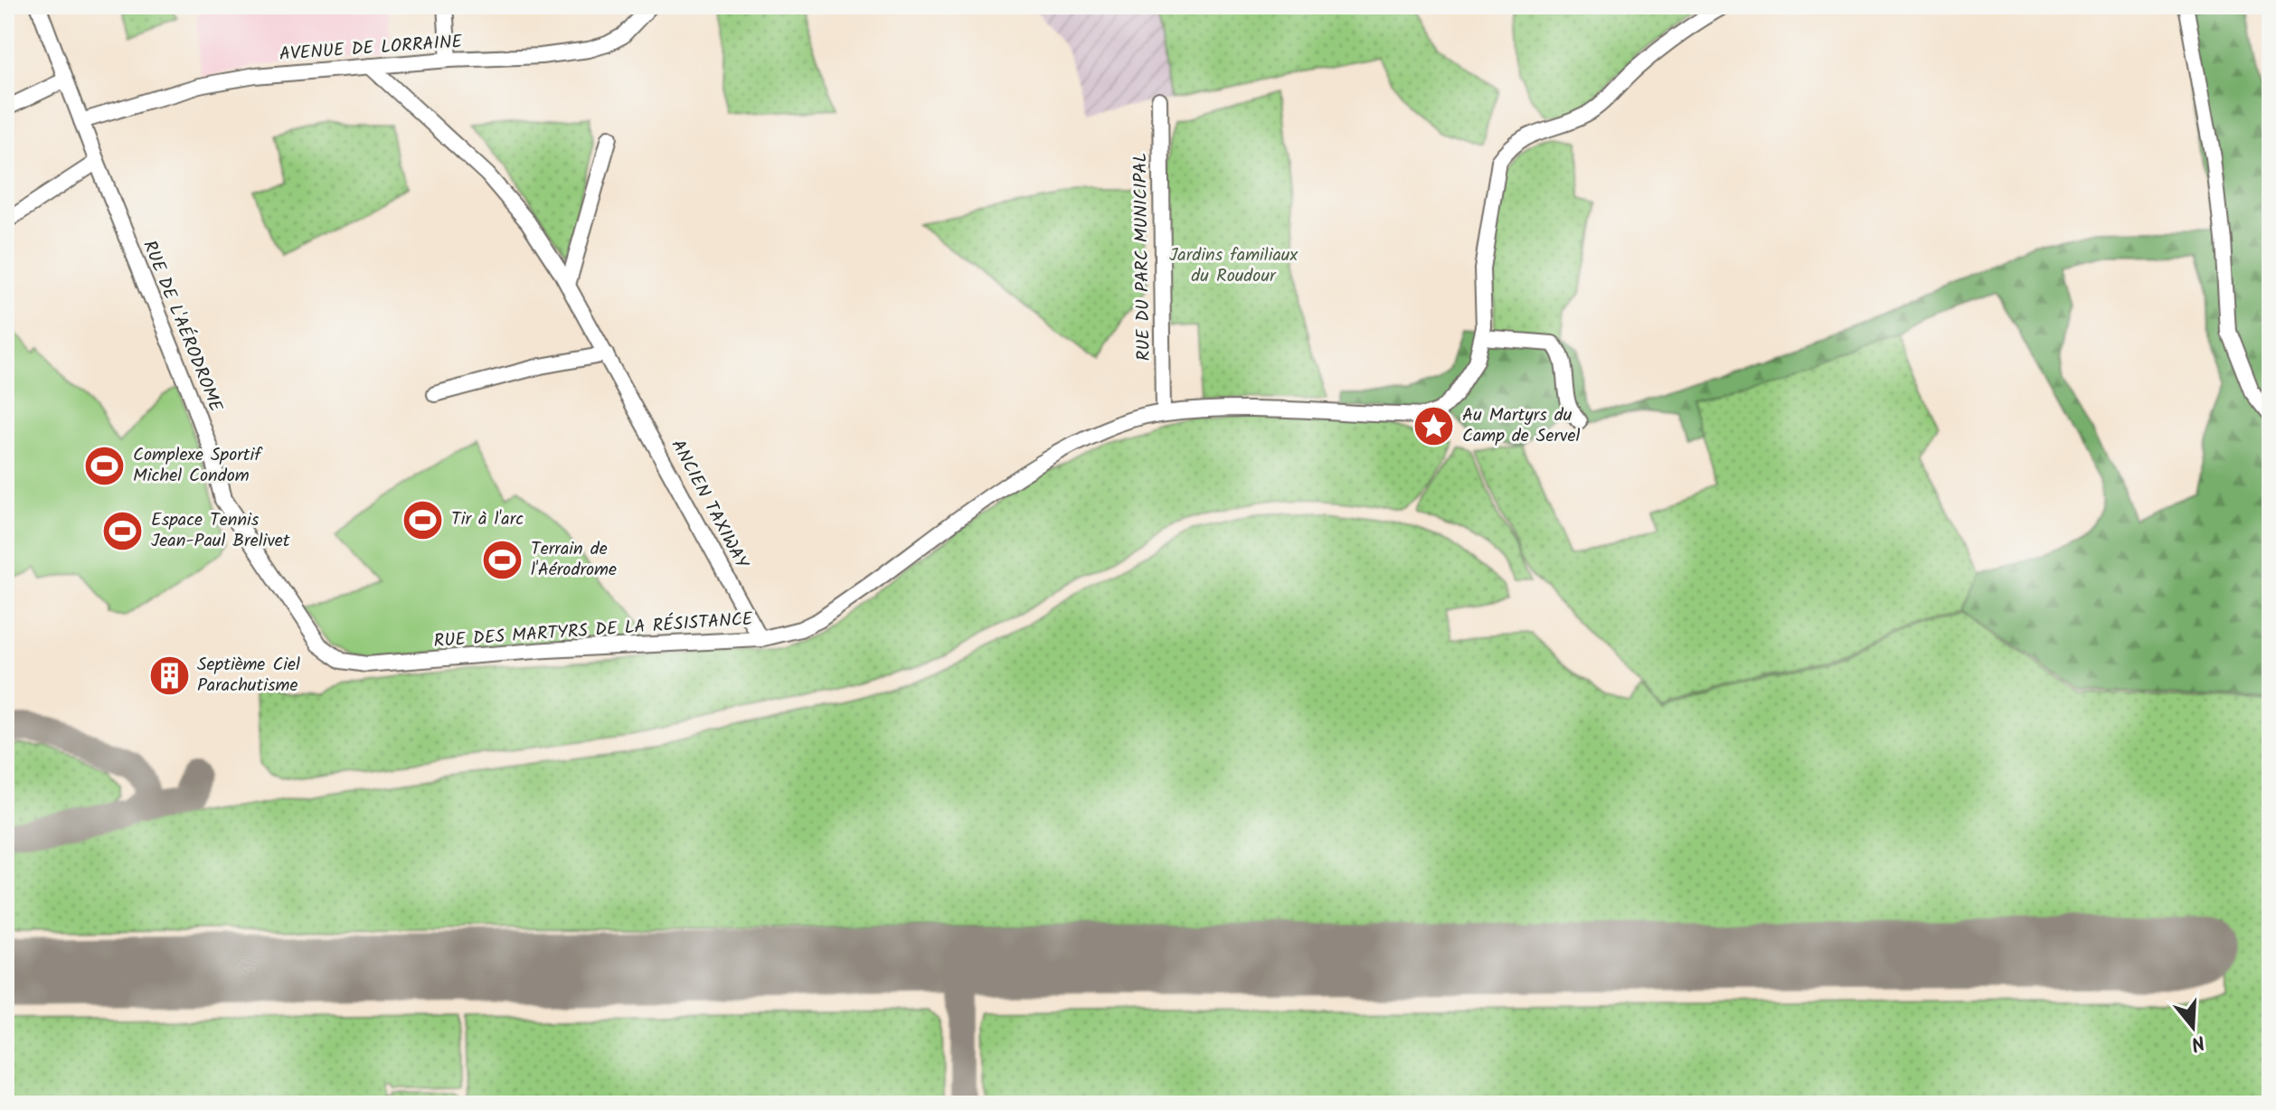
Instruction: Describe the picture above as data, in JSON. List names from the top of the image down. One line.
{"streets":{"street":["AVENUE DE LORRAINE","RUE DU PARC MUNICIPAL","RUE DE L'AÉRODROME","ANCIEN TAXIWAY","RUE DES MARTYRS DE LA RÉSISTANCE"]},"crossings":[["AVENUE DE LORRAINE","RUE DE L'AÉRODROME"],["AVENUE DE LORRAINE","ANCIEN TAXIWAY"],["RUE DU PARC MUNICIPAL","RUE DES MARTYRS DE LA RÉSISTANCE"],["RUE DE L'AÉRODROME","RUE DES MARTYRS DE LA RÉSISTANCE"],["ANCIEN TAXIWAY","RUE DES MARTYRS DE LA RÉSISTANCE"]],"parks":["Jardins familiaux du Roudour"],"places":{"place":["Au Martyrs du Camp de Servel"],"sports":["Complexe Sportif Michel Condom","Tir à l'arc","Espace Tennis Jean-Paul Brelivet","Terrain de l'Aérodrome"],"building":["Septième Ciel Parachutisme"]},"north":"bottom"}
